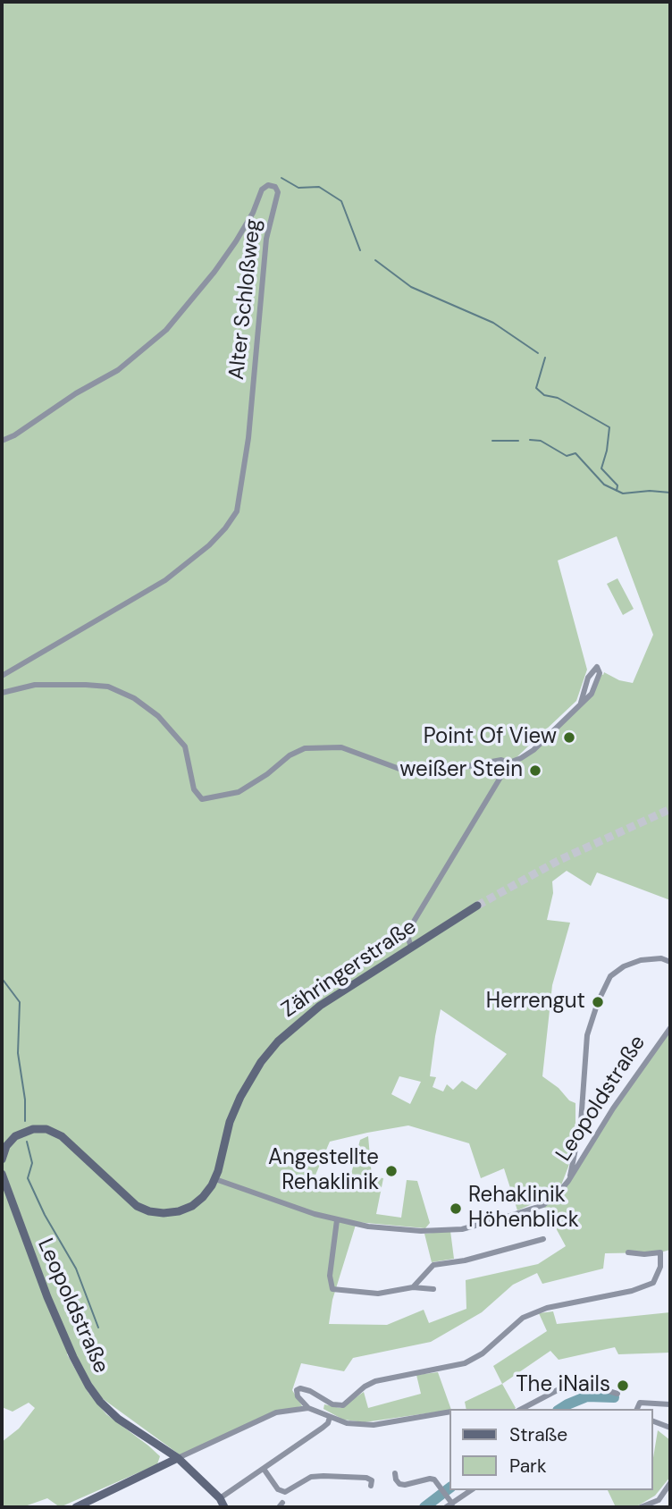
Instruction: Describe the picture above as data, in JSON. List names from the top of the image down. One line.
{"streets":{"main road":["Zähringerstraße","Leopoldstraße"],"street":["Alter Schloßweg"]},"crossings":[["Zähringerstraße","Leopoldstraße"]],"places":["Point Of View","weißer Stein","Herrengut","Angestellte Rehaklinik","Rehaklinik Höhenblick","The iNails"],"legend":["Straße","Park"]}
